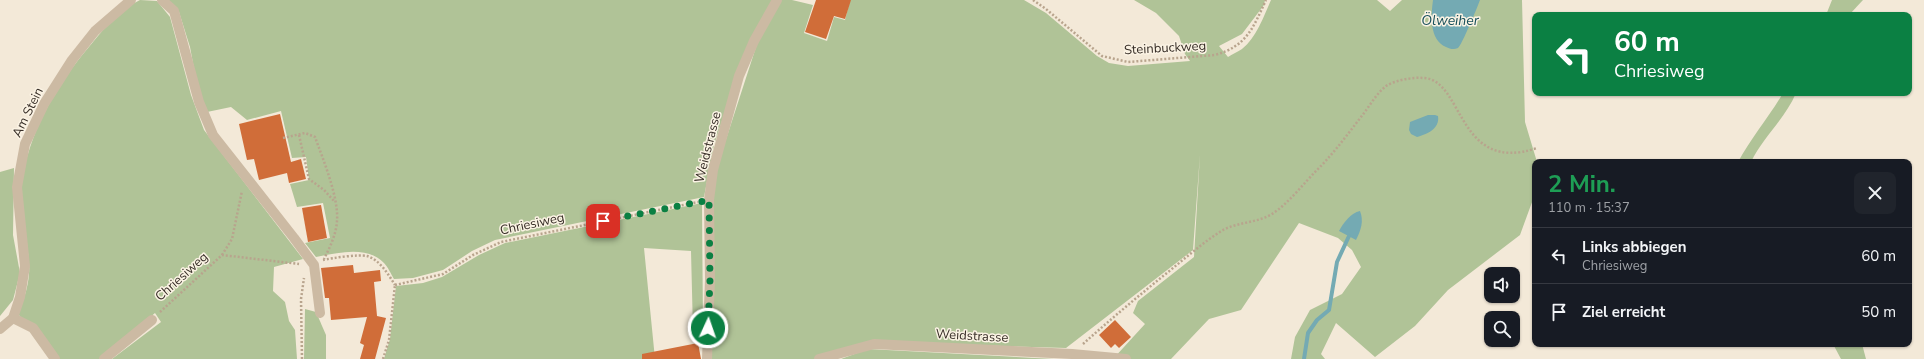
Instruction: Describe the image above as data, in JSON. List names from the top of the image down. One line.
{"streets":{"street":["Am Stein","Weidstrasse","Chriesiweg"],"path":["Steinbuckweg"]},"crossings":[["Weidstrasse","Chriesiweg"]],"water":["Ölweiher"],"page":{"turn":["60 m","Chriesiweg"],"heading":["2 Min.","110 m · 15:37"],"list":[{"name":"Links abbiegen","note":"Chriesiweg","value":"60 m"},{"name":"Ziel erreicht","value":"50 m"}]}}
